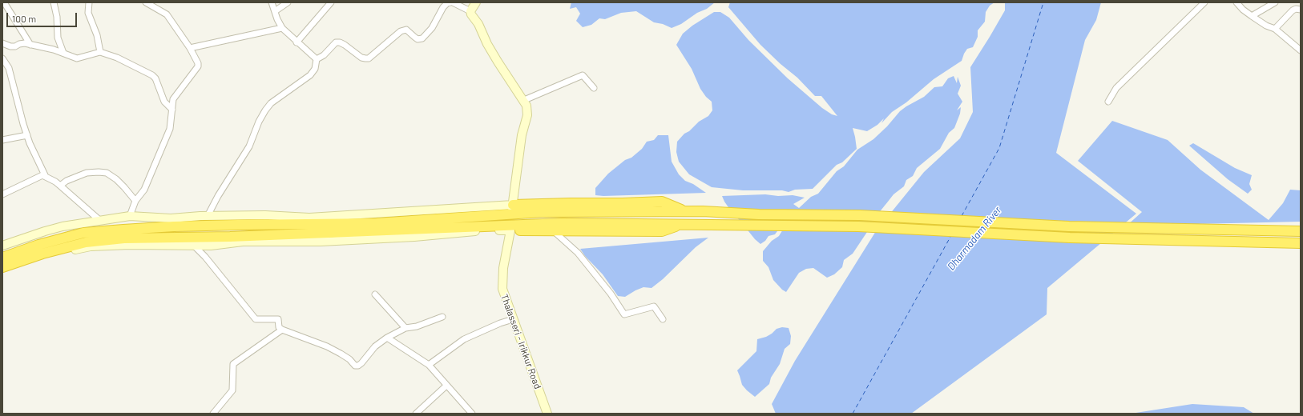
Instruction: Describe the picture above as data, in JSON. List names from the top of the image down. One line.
{"streets":{"street":["Thalasseri - Irikkur Road"]},"water":["Dharmadam River"],"scale_bar":"100 m"}
